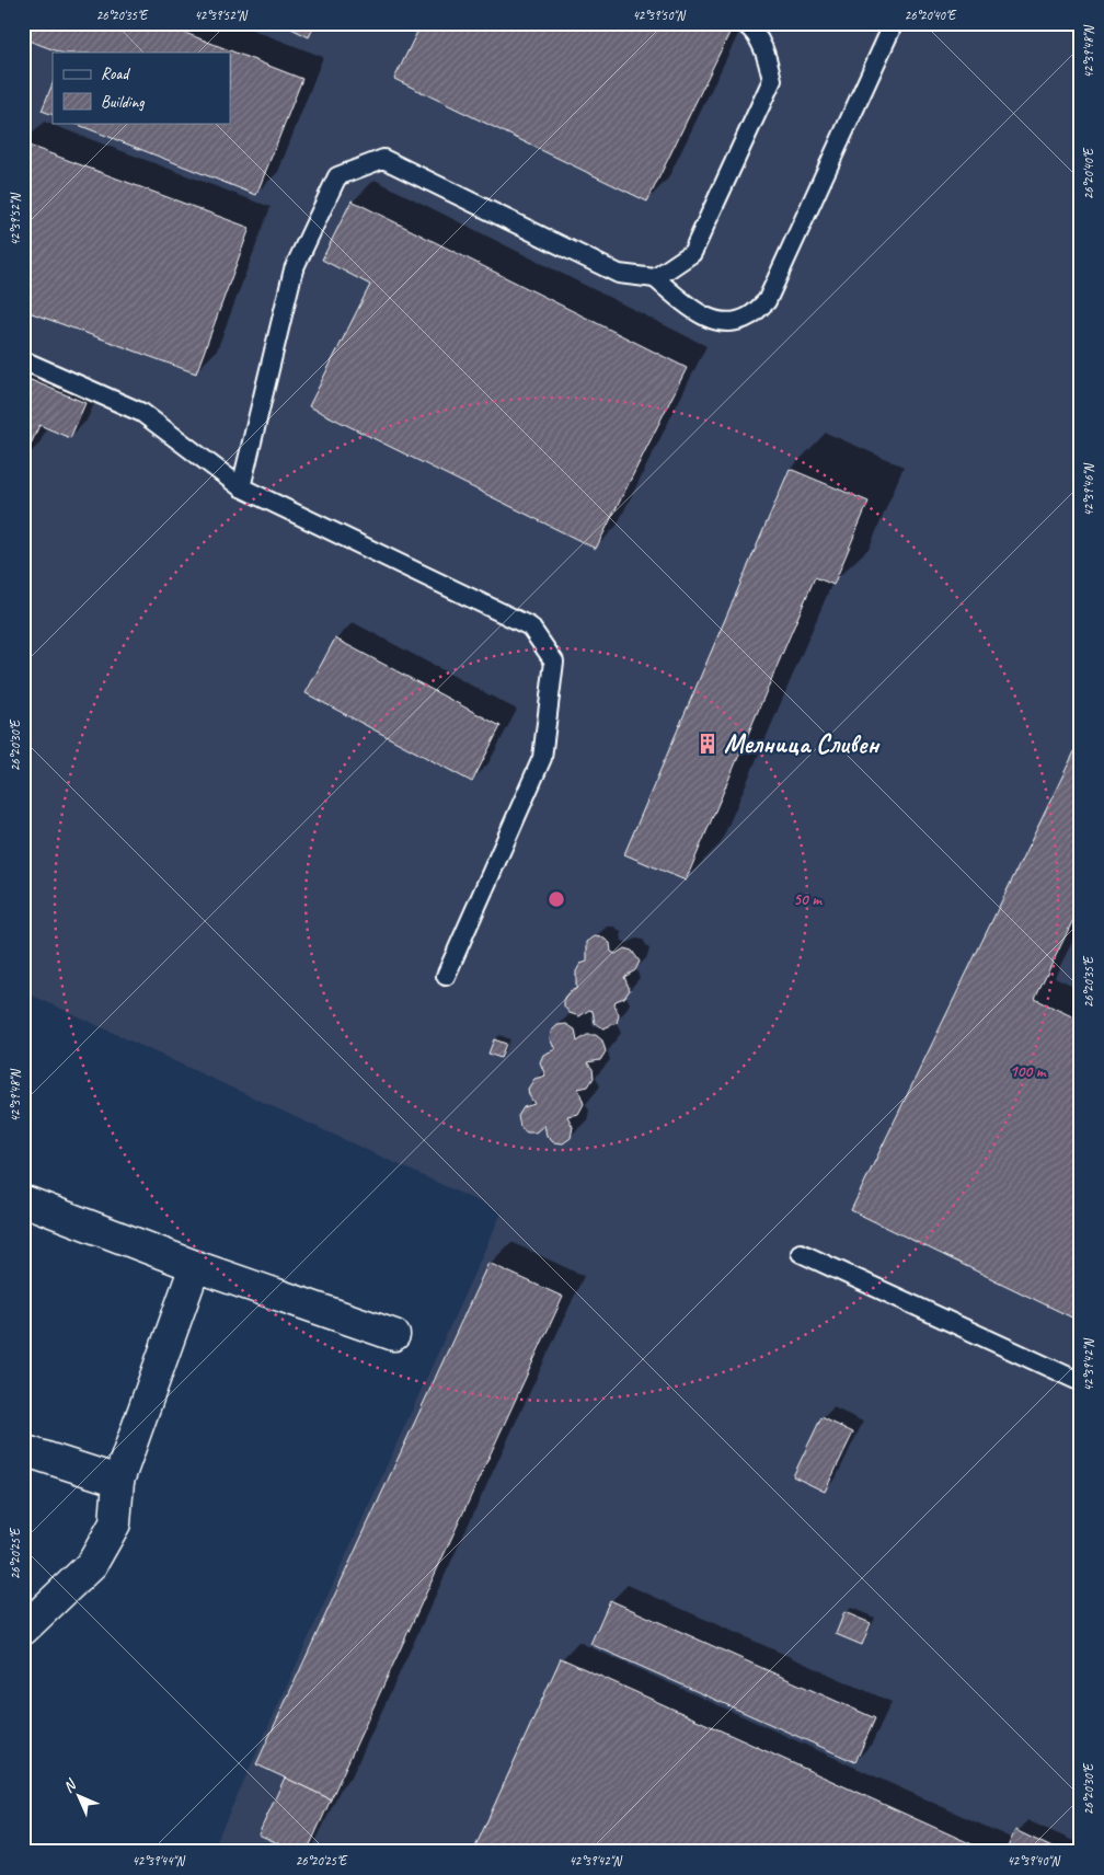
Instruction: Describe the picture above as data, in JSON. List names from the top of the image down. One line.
{"places":{"building":["Мелница Сливен"]},"legend":["Road","Building"],"north":"top left","coordinates":["26°20'35\"E","42°39'52\"N","42°39'50\"N","26°20'40\"E","42°39'48\"N","42°39'46\"N","26°20'30\"E","42°39'42\"N","26°20'25\"E","42°39'44\"N","42°39'40\"N"],"rings":["50 m","100 m"]}
